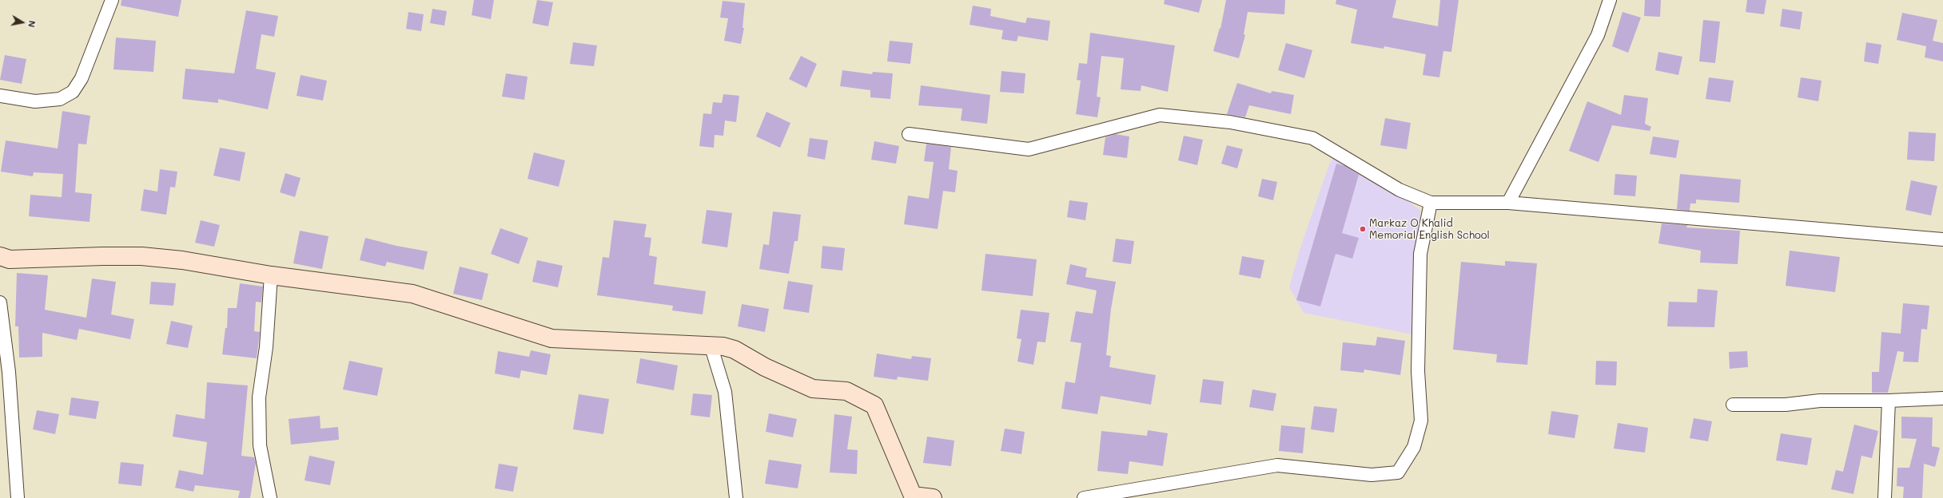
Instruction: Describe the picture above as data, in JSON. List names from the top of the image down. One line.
{"places":["Markaz O Khalid Memorial English School"],"north":"right"}
